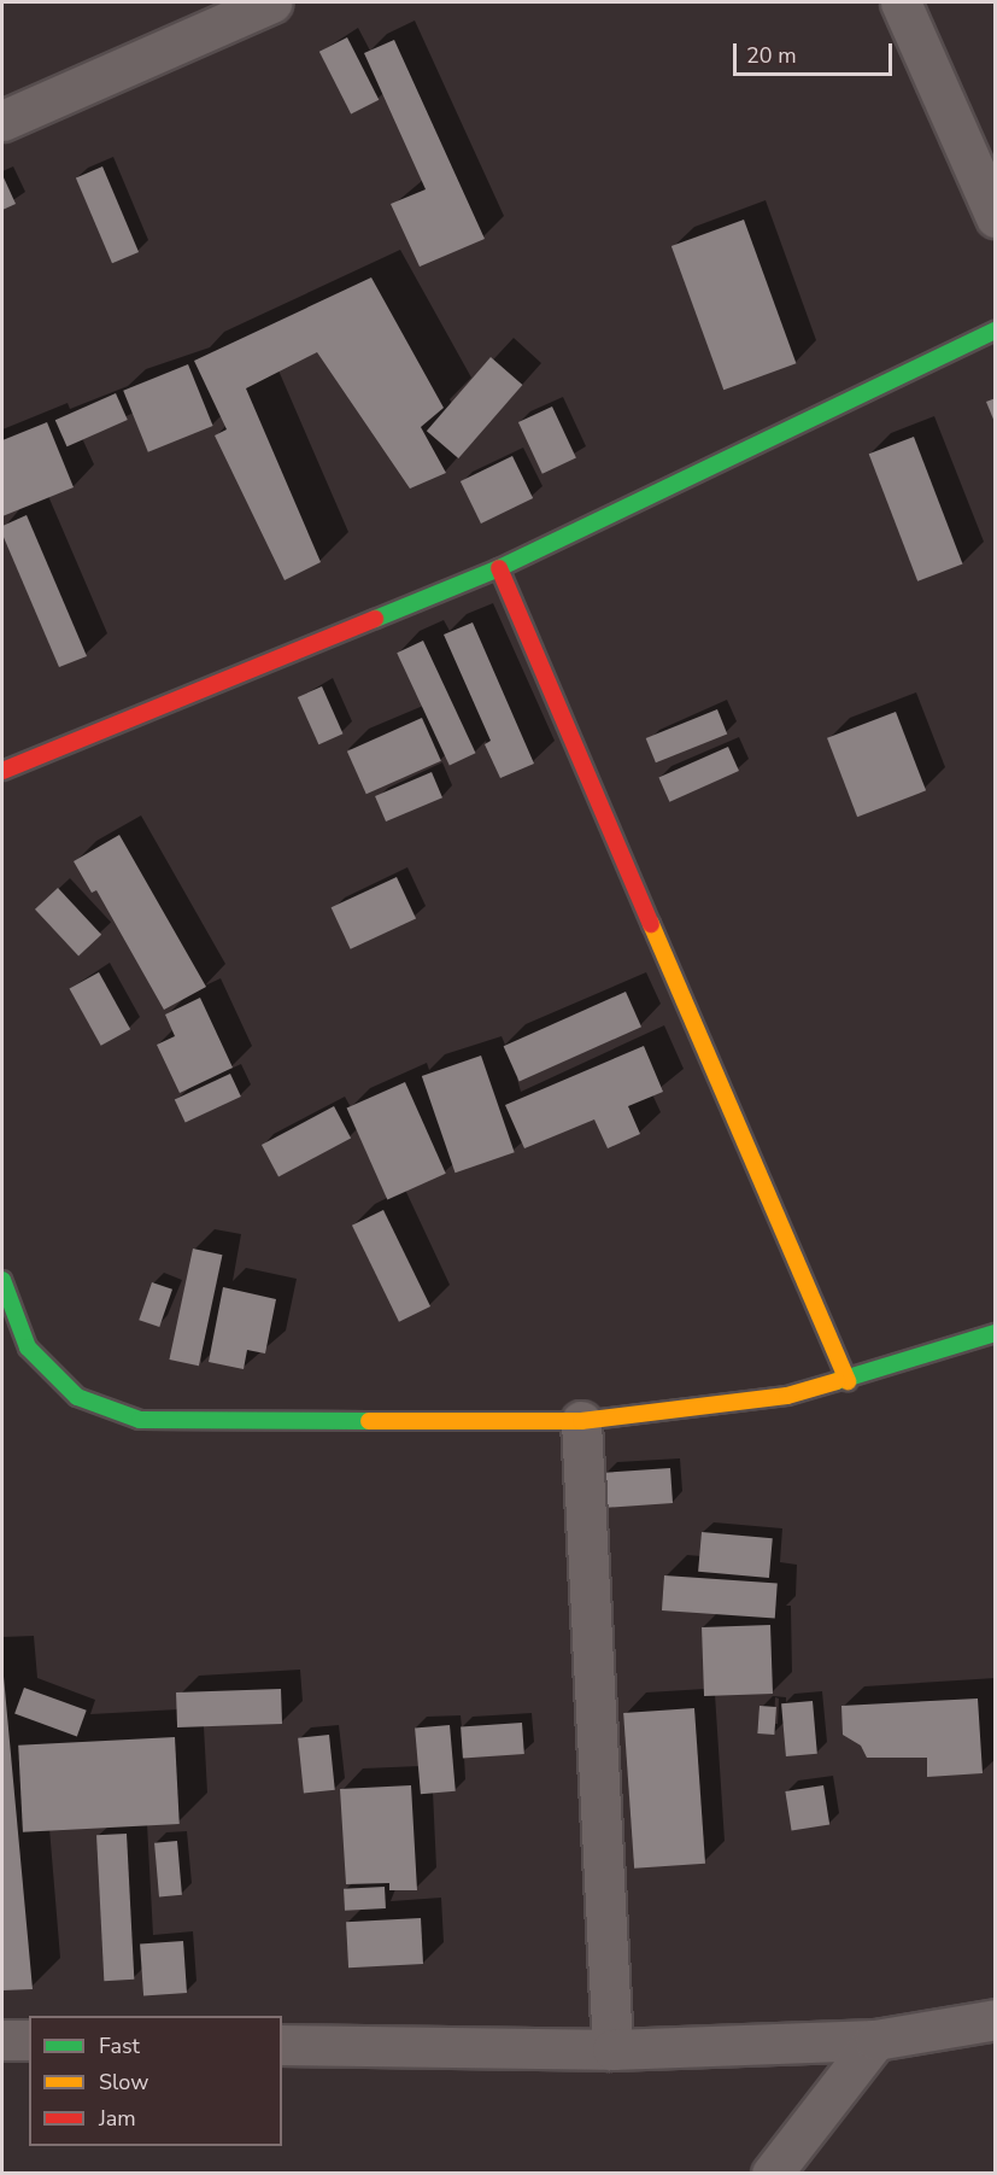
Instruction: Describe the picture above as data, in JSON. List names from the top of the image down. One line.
{"legend":["Fast","Slow","Jam"],"scale_bar":"20 m"}
